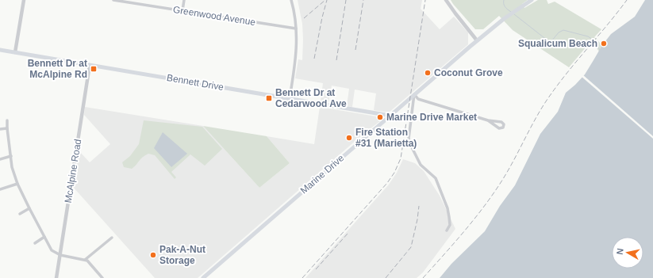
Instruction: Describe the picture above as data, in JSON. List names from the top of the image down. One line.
{"streets":{"main road":["Bennett Drive","Marine Drive"],"street":["Greenwood Avenue","McAlpine Road"]},"crossings":[["Bennett Drive","McAlpine Road"],["Bennett Drive","Marine Drive"]],"places":{"other":["Squalicum Beach","Coconut Grove","Marine Drive Market","Fire Station #31 (Marietta)","Pak-A-Nut Storage"],"transit":["Bennett Dr at McAlpine Rd","Bennett Dr at Cedarwood Ave"]},"north":"left"}
